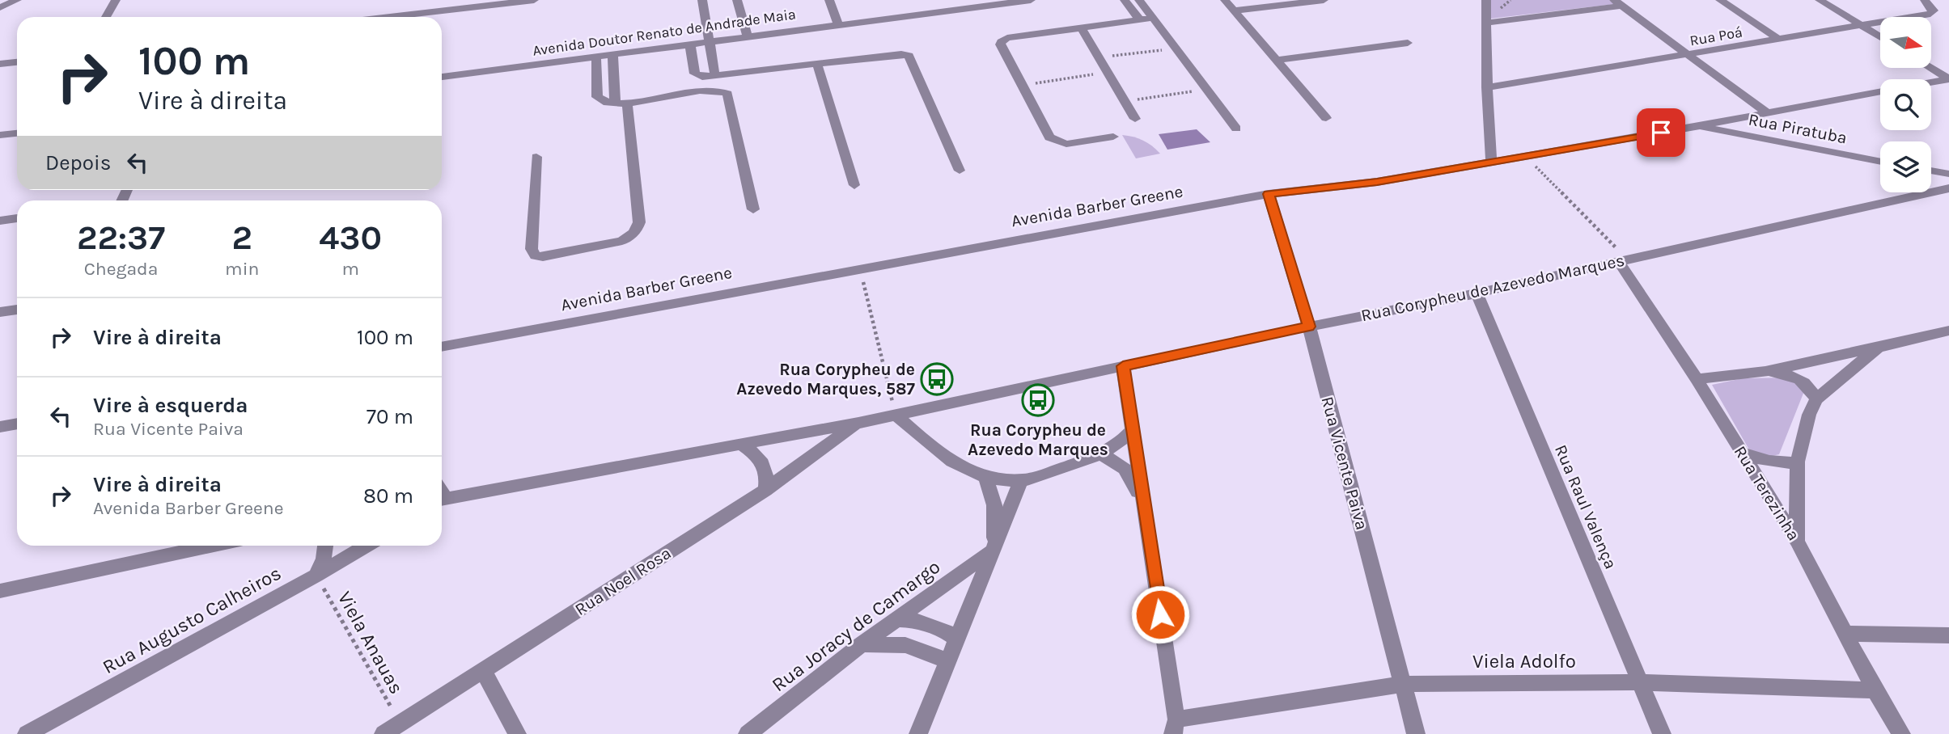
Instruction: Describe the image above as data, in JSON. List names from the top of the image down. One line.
{"streets":{"street":["Avenida Doutor Renato de Andrade Maia","Rua Poá","Rua Piratuba","Avenida Barber Greene","Rua Corypheu de Azevedo Marques","Rua Vicente Paiva","Rua Terezinha","Rua Raul Valença","Rua Noel Rosa","Rua Augusto Calheiros","Rua Joracy de Camargo","Viela Adolfo"],"path":["Viela Anauas"]},"crossings":[["Rua Piratuba","Avenida Barber Greene"],["Avenida Barber Greene","Rua Vicente Paiva"],["Rua Corypheu de Azevedo Marques","Rua Vicente Paiva"],["Rua Corypheu de Azevedo Marques","Rua Terezinha"],["Rua Corypheu de Azevedo Marques","Rua Raul Valença"],["Rua Corypheu de Azevedo Marques","Rua Noel Rosa"],["Rua Vicente Paiva","Viela Adolfo"],["Rua Terezinha","Viela Adolfo"],["Rua Raul Valença","Viela Adolfo"],["Rua Noel Rosa","Viela Anauas"],["Rua Augusto Calheiros","Viela Anauas"]],"places":{"bus stop":["Rua Corypheu de Azevedo Marques, 587","Rua Corypheu de Azevedo Marques"]},"north":"right","page":{"turn":["100 m","Vire à direita"],"then":"Depois","eta":["22:37","Chegada","2","min","430","m"],"list":[{"name":"Vire à direita","value":"100 m"},{"name":"Vire à esquerda","note":"Rua Vicente Paiva","value":"70 m"},{"name":"Vire à direita","note":"Avenida Barber Greene","value":"80 m"}]}}
